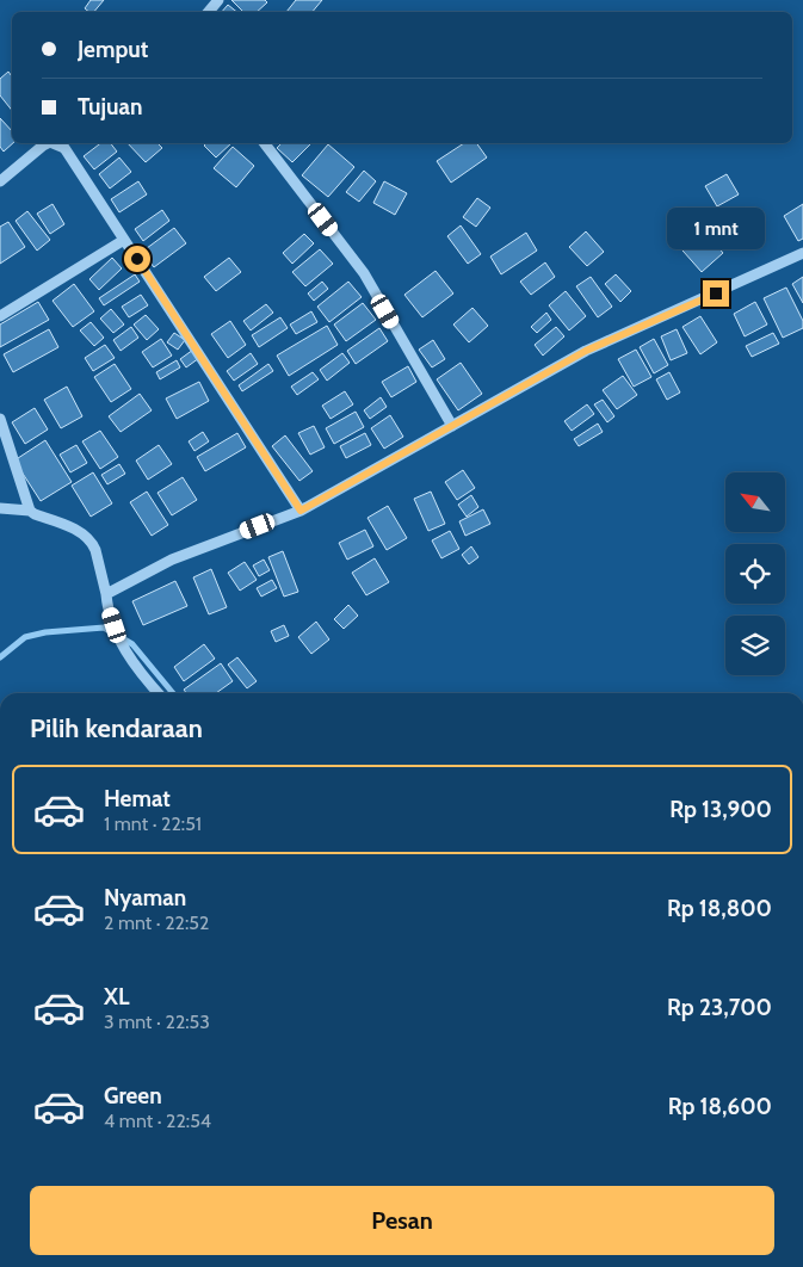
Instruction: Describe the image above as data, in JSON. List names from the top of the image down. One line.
{"north":"top left","page":{"banner":["Jemput","Tujuan"],"bubble":"1 mnt","heading":"Pilih kendaraan","list":[{"name":"Hemat","note":"1 mnt · 22:51","value":"Rp 13,900"},{"name":"Nyaman","note":"2 mnt · 22:52","value":"Rp 18,800"},{"name":"XL","note":"3 mnt · 22:53","value":"Rp 23,700"},{"name":"Green","note":"4 mnt · 22:54","value":"Rp 18,600"}],"buttons":"Pesan"}}
